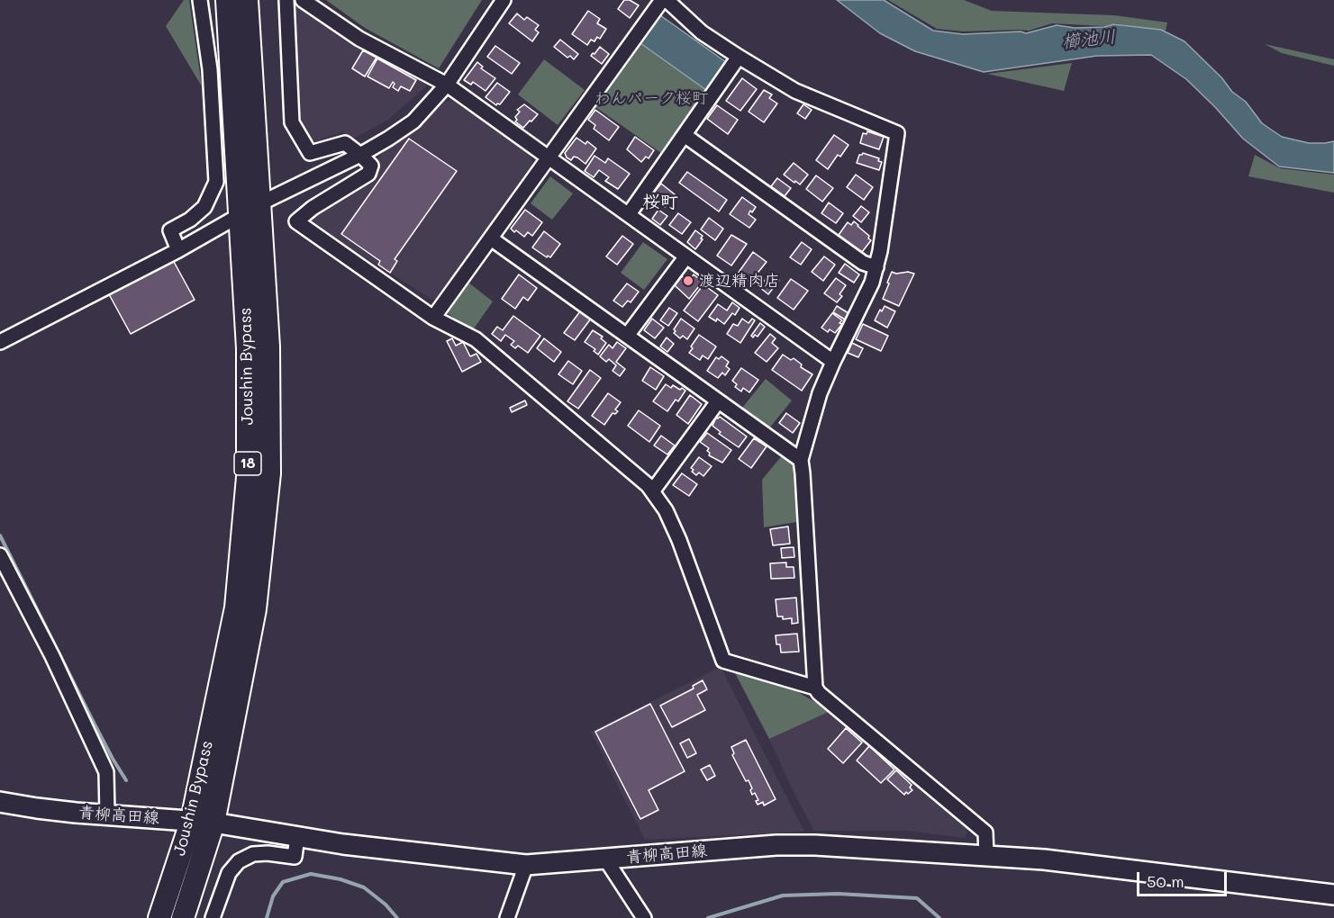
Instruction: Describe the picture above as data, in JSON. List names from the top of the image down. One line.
{"streets":{"highway":["Joushin Bypass","18"],"main road":["青柳高田線"]},"crossings":[["Joushin Bypass","青柳高田線"]],"districts":["桜町"],"water":["櫛池川"],"parks":["わんパーク桜町"],"places":["渡辺精肉店"],"scale_bar":"50 m"}
